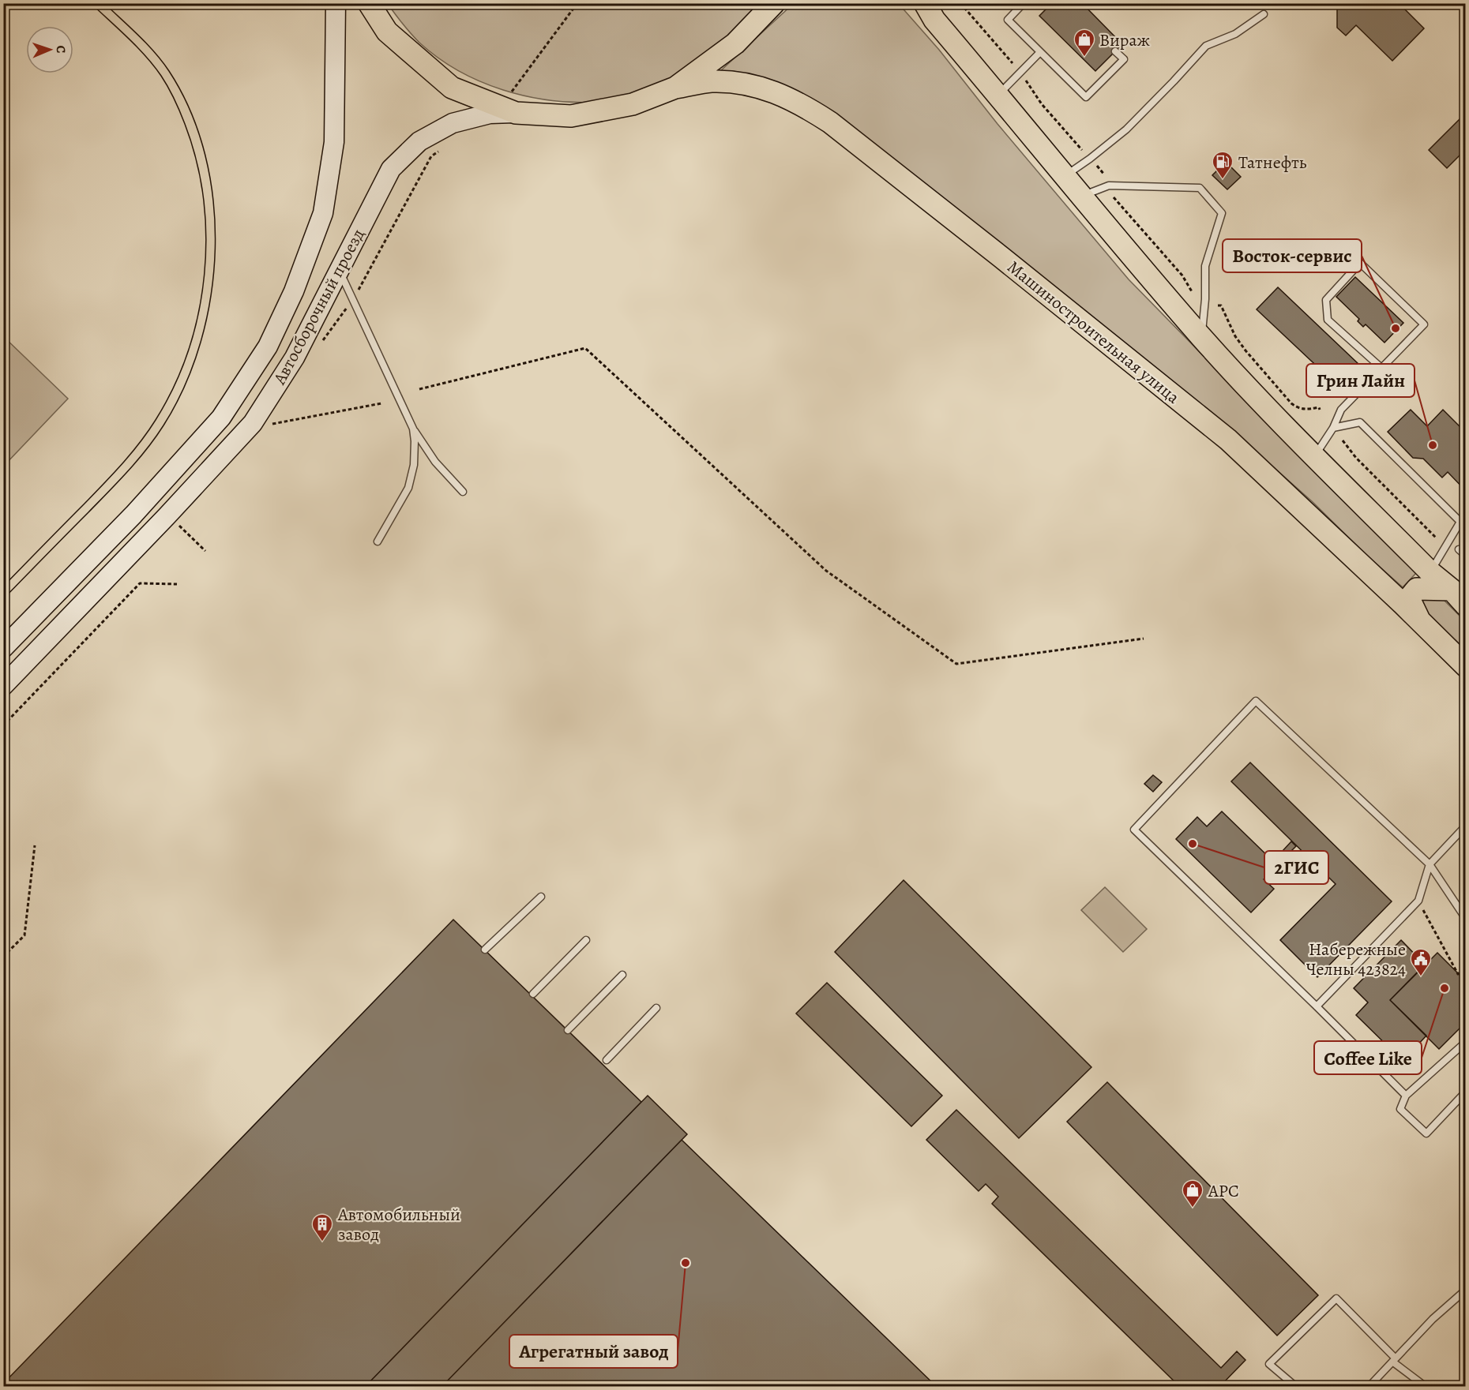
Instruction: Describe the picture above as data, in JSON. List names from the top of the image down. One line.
{"streets":{"main road":["Машиностроительная улица"],"street":["Автосборочный проезд"]},"places":{"shop":["Вираж","АРС"],"fuel station":["Татнефть"],"other":["Восток-сервис","Грин Лайн","2ГИС","Coffee Like","Агрегатный завод"],"public building":["Набережные Челны 423824"],"building":["Автомобильный завод"]},"north":"right"}
